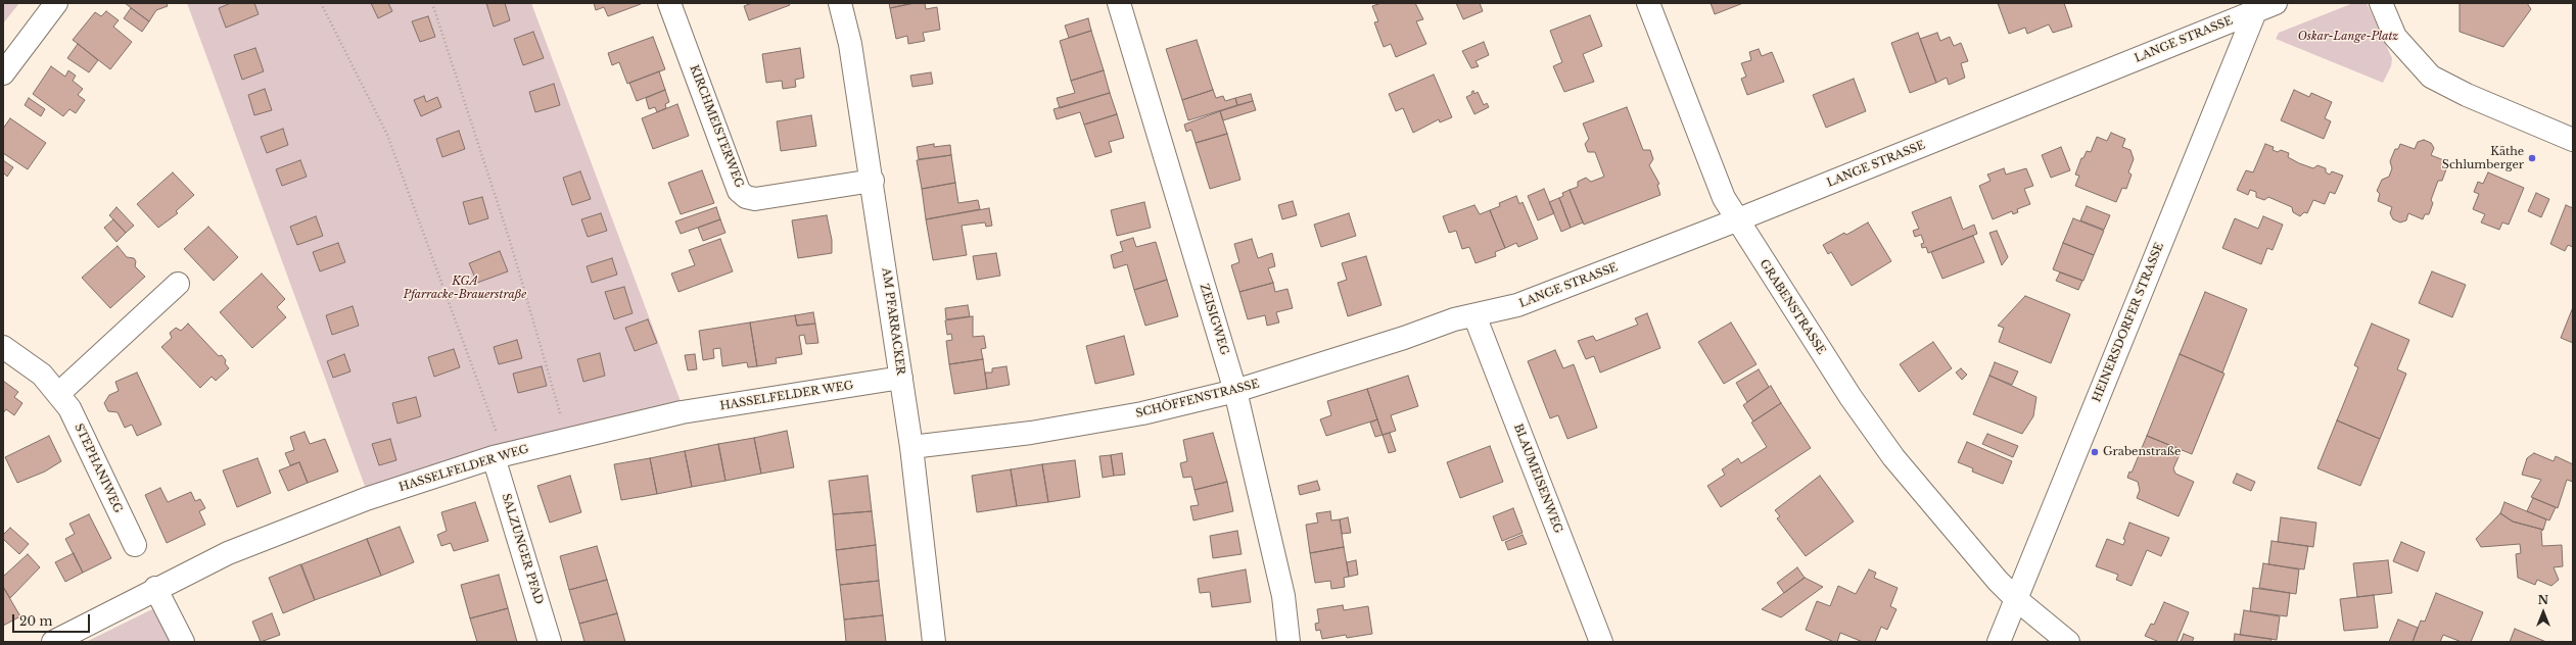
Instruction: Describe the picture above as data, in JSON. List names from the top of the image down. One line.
{"streets":{"street":["LANGE STRASSE","KIRCHMEISTERWEG","GRABENSTRASSE","ZEISIGWEG","AM PFARRACKER","HEINERSDORFER STRASSE","HASSELFELDER WEG","SCHÖFFENSTRASSE","STEPHANIWEG","BLAUMEISENWEG","SALZUNGER PFAD"]},"crossings":[["LANGE STRASSE","GRABENSTRASSE"],["LANGE STRASSE","HEINERSDORFER STRASSE"],["LANGE STRASSE","SCHÖFFENSTRASSE"],["LANGE STRASSE","BLAUMEISENWEG"],["KIRCHMEISTERWEG","AM PFARRACKER"],["GRABENSTRASSE","HEINERSDORFER STRASSE"],["ZEISIGWEG","SCHÖFFENSTRASSE"],["AM PFARRACKER","HASSELFELDER WEG"],["AM PFARRACKER","SCHÖFFENSTRASSE"],["HASSELFELDER WEG","SALZUNGER PFAD"],["SCHÖFFENSTRASSE","BLAUMEISENWEG"]],"parks":["Oskar-Lange-Platz","KGA Pfarracke-Brauerstraße"],"places":["Käthe Schlumberger","Grabenstraße"],"scale_bar":"20 m","north":"top"}
